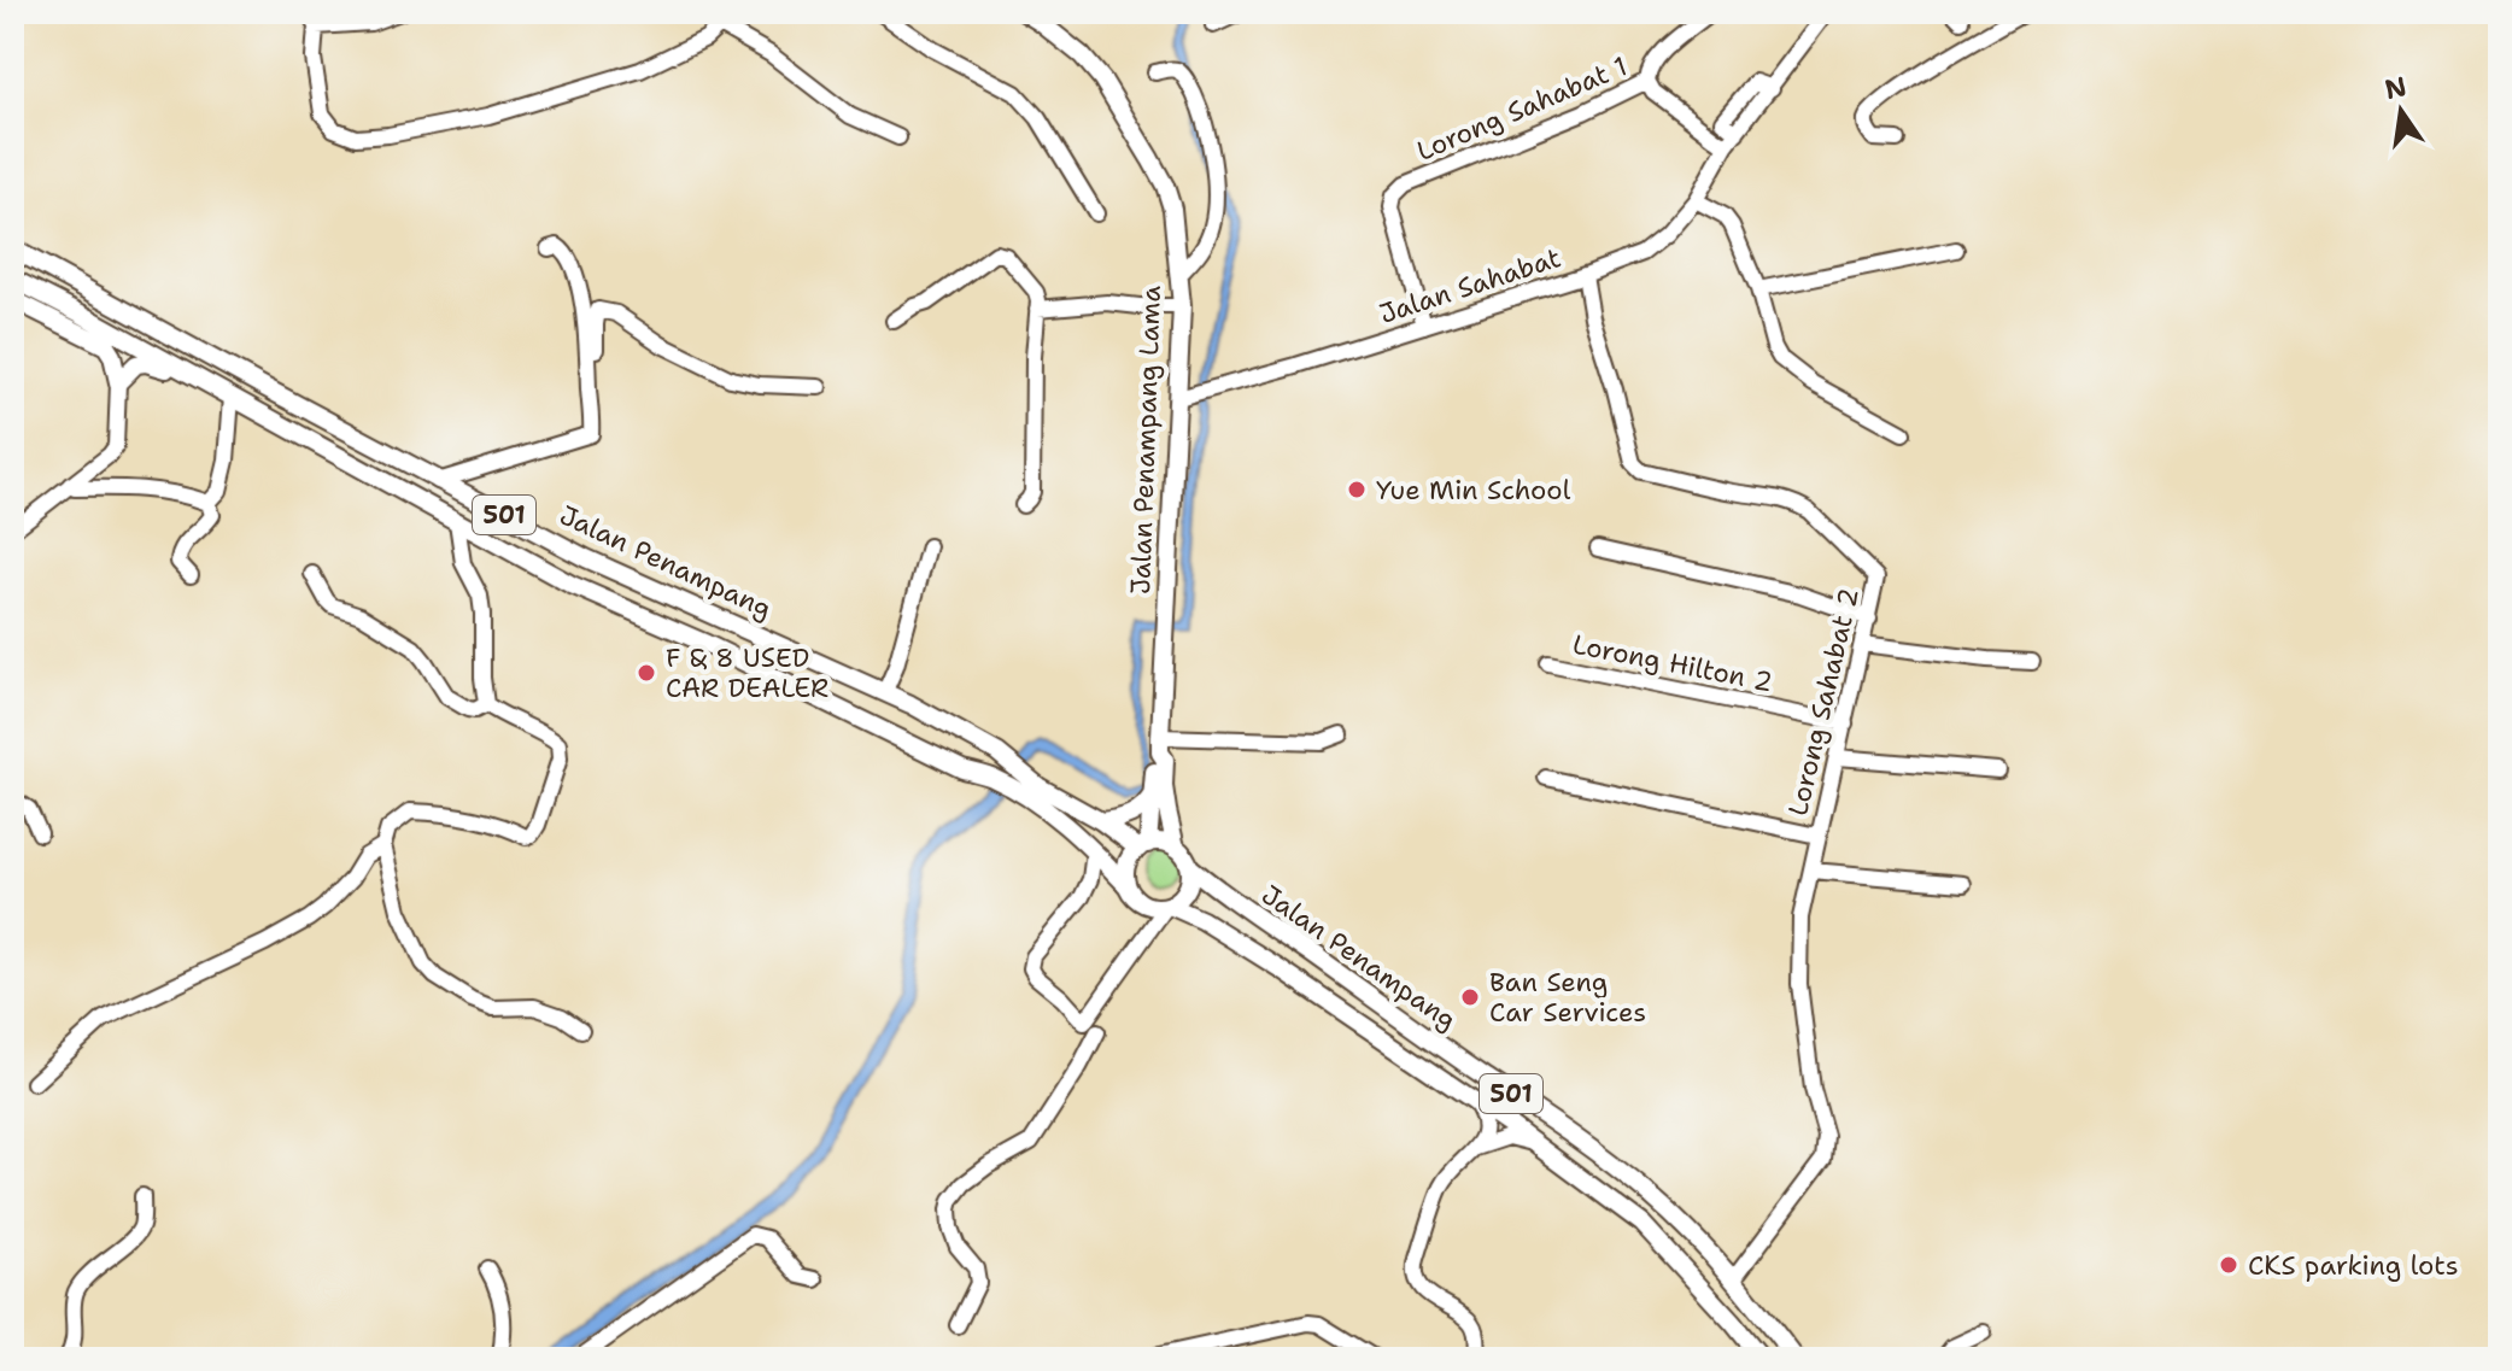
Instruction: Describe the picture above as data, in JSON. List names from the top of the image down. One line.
{"streets":{"main road":["Jalan Penampang Lama","501","Jalan Penampang"],"street":["Lorong Sahabat 1","Jalan Sahabat","Lorong Hilton 2","Lorong Sahabat 2"]},"crossings":[["Lorong Sahabat 1","Jalan Sahabat"],["Jalan Sahabat","Jalan Penampang Lama"],["Jalan Sahabat","Lorong Sahabat 2"],["Jalan Penampang Lama","501"],["Jalan Penampang Lama","Jalan Penampang"],["501","Jalan Penampang"],["Jalan Penampang","Lorong Sahabat 2"],["Lorong Hilton 2","Lorong Sahabat 2"]],"places":["Yue Min School","F & 8 USED CAR DEALER","Ban Seng Car Services","CKS parking lots"],"north":"top"}
